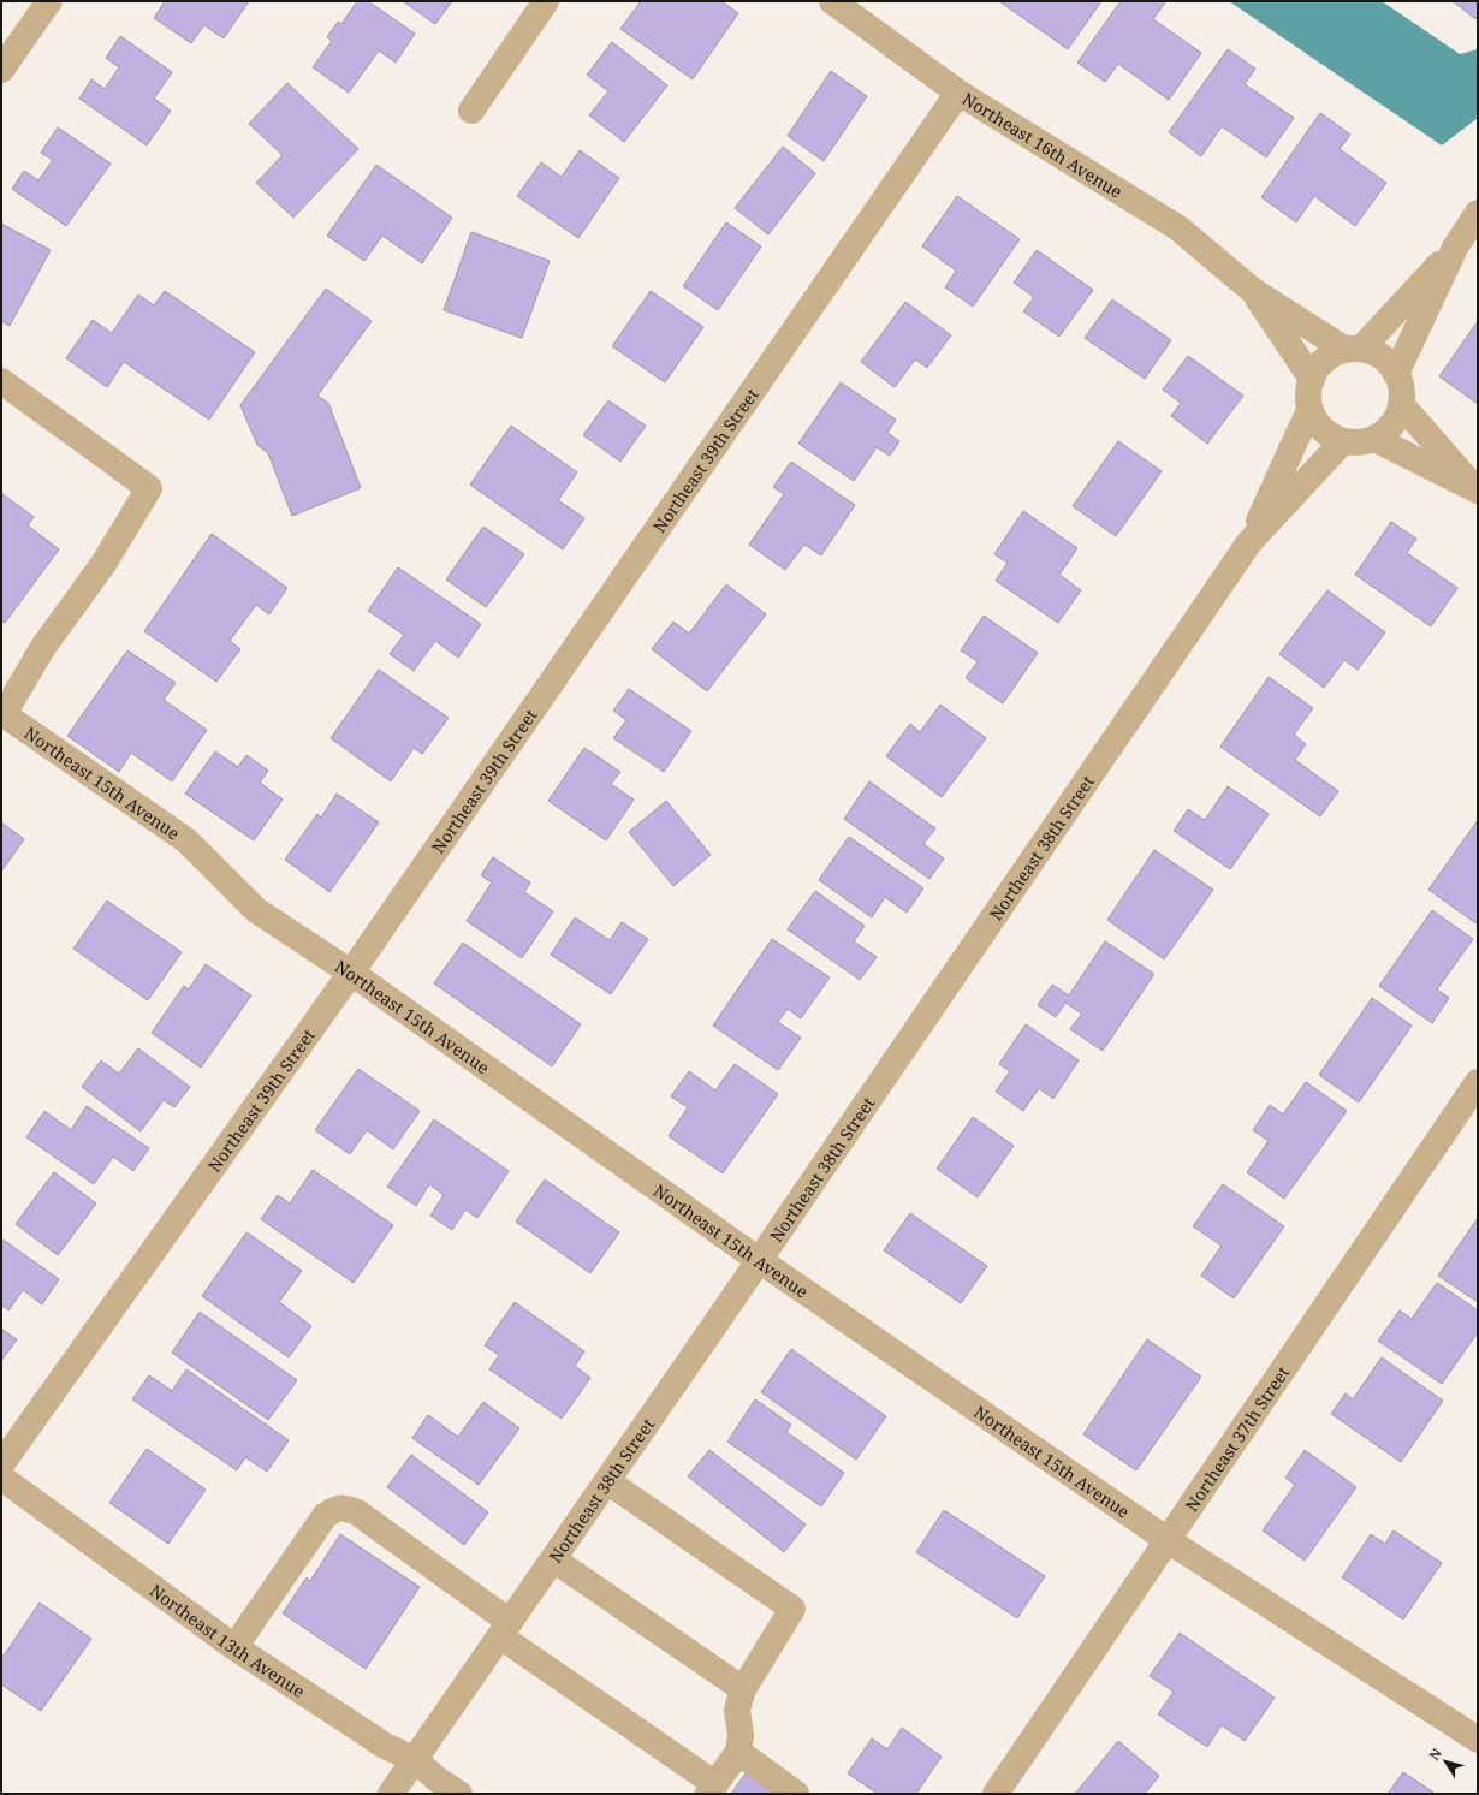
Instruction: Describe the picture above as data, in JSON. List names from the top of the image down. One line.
{"streets":{"street":["Northeast 16th Avenue","Northeast 39th Street","Northeast 15th Avenue","Northeast 38th Street","Northeast 37th Street","Northeast 13th Avenue"]},"crossings":[["Northeast 16th Avenue","Northeast 39th Street"],["Northeast 16th Avenue","Northeast 38th Street"],["Northeast 39th Street","Northeast 15th Avenue"],["Northeast 15th Avenue","Northeast 38th Street"],["Northeast 15th Avenue","Northeast 37th Street"],["Northeast 38th Street","Northeast 13th Avenue"]],"north":"top left"}
